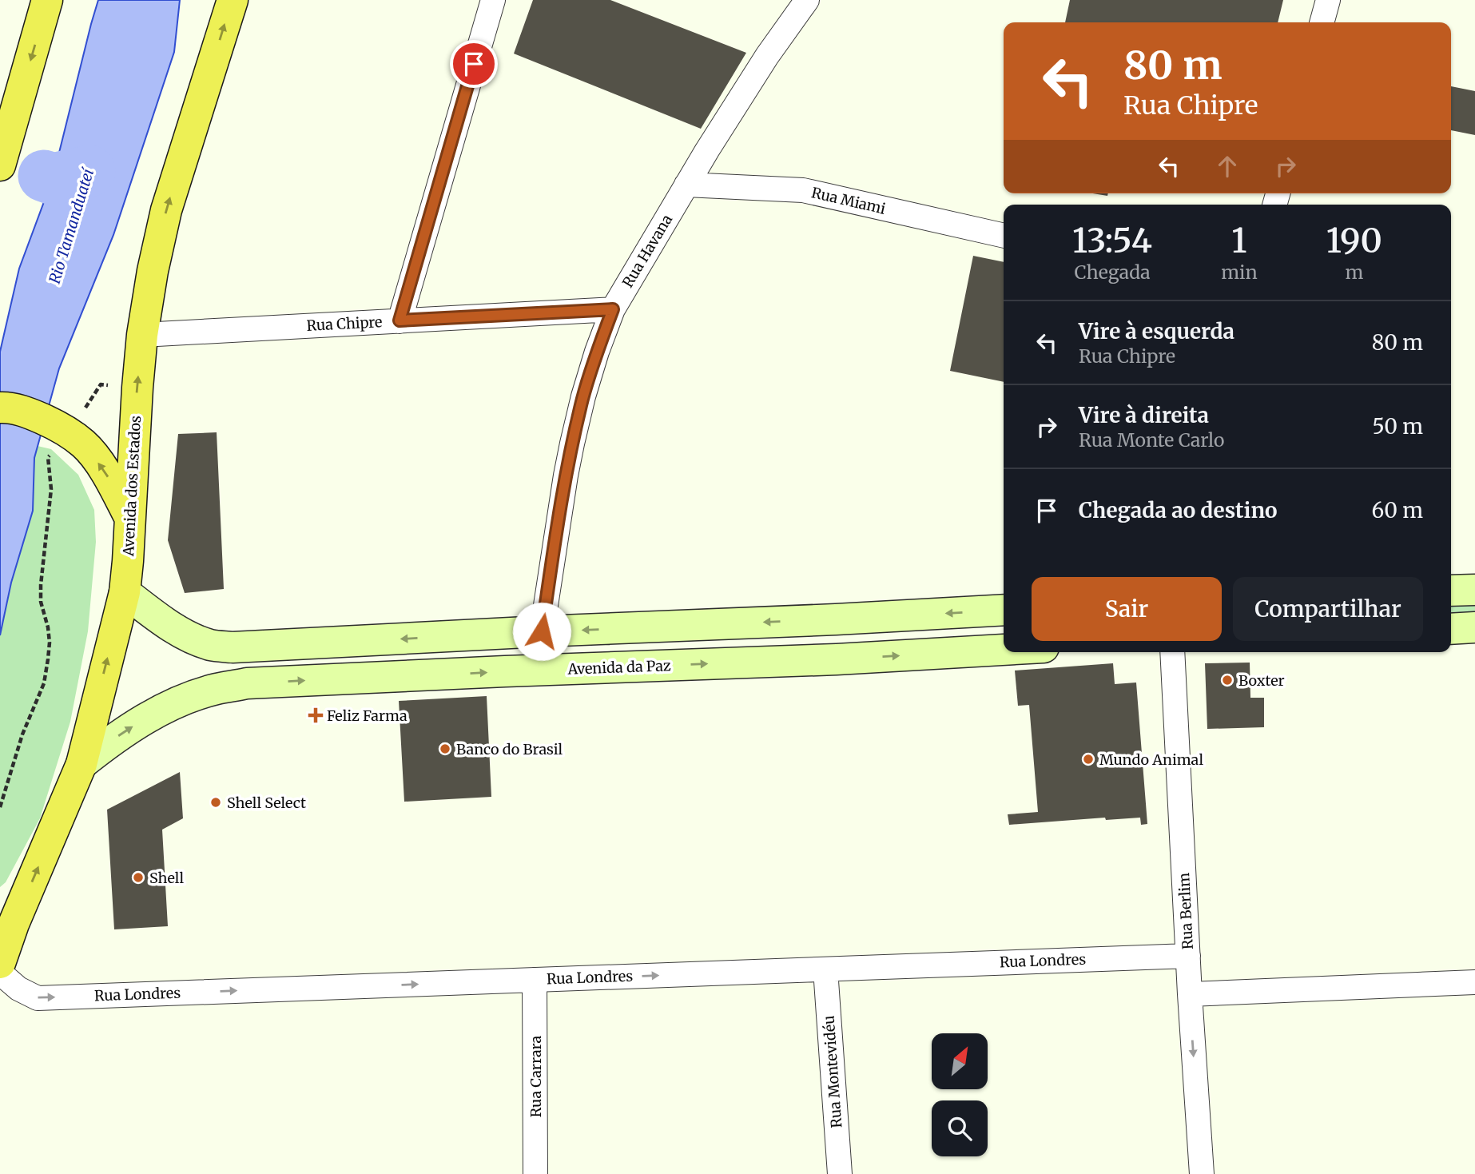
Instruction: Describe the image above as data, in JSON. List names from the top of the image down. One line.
{"streets":{"highway":["Avenida dos Estados"],"main road":["Avenida da Paz"],"street":["Rua Miami","Rua Havana","Rua Chipre","Rua Berlim","Rua Londres","Rua Montevidéu","Rua Carrara"]},"crossings":[["Rua Miami","Rua Havana"],["Rua Havana","Rua Chipre"],["Rua Chipre","Avenida dos Estados"],["Avenida dos Estados","Avenida da Paz"],["Rua Berlim","Rua Londres"],["Rua Londres","Rua Montevidéu"],["Rua Londres","Rua Carrara"]],"one_way":["Avenida dos Estados","Rua Londres"],"water":["Rio Tamanduateí"],"places":{"other":["Boxter","Banco do Brasil","Mundo Animal","Shell Select","Shell"],"health":["Feliz Farma"]},"north":"top right","page":{"turn":["80 m","Rua Chipre"],"eta":["13:54","Chegada","1","min","190","m"],"list":[{"name":"Vire à esquerda","note":"Rua Chipre","value":"80 m"},{"name":"Vire à direita","note":"Rua Monte Carlo","value":"50 m"},{"name":"Chegada ao destino","value":"60 m"}],"buttons":["Sair","Compartilhar"]}}
